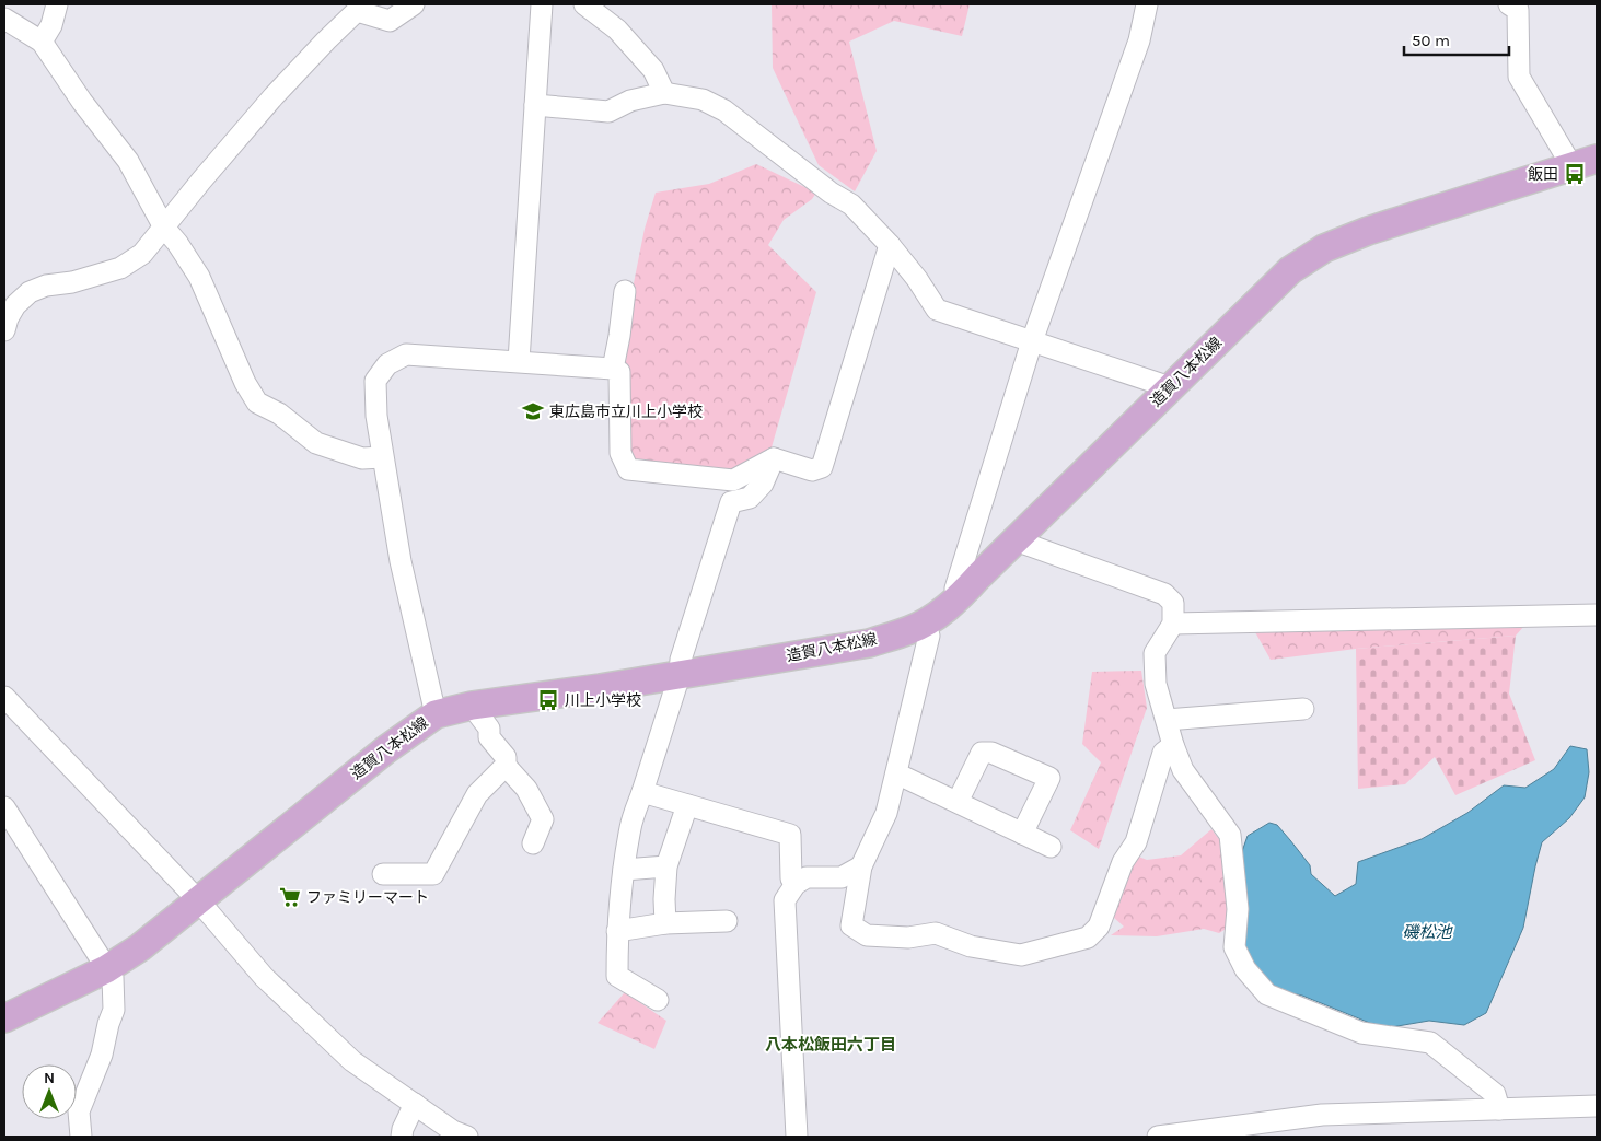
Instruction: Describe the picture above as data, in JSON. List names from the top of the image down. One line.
{"streets":{"main road":["造賀八本松線"]},"districts":["八本松飯田六丁目"],"water":["磯松池"],"places":{"bus stop":["飯田","川上小学校"],"school or university":["東広島市立川上小学校"],"supermarket":["ファミリーマート"]},"scale_bar":"50 m","north":"top"}
